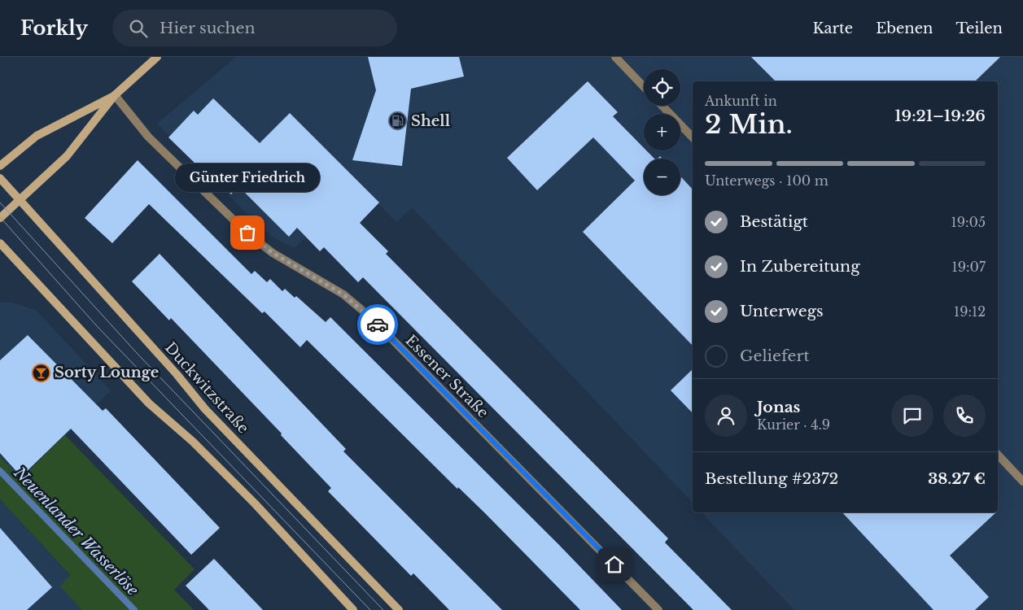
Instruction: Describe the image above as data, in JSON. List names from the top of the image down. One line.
{"streets":{"main road":["Duckwitzstraße"],"street":["Essener Straße"]},"water":["Neuenlander Wasserlöse"],"places":{"fuel station":["Shell"],"other":["Günter Friedrich"],"bar":["Sorty Lounge"]},"page":{"header":"Forkly","search":"Hier suchen","nav":["Karte","Ebenen","Teilen"],"map_buttons":["+","−"],"heading":["2 Min.","Ankunft in","19:21–19:26"],"panel":["Jonas","Kurier · 4.9","Bestellung #2372","38.27 €"],"bar":"Unterwegs · 100 m","bubble":"Günter Friedrich","list":[["Bestätigt","19:05"],["In Zubereitung","19:07"],["Unterwegs","19:12"],"Geliefert"]}}
